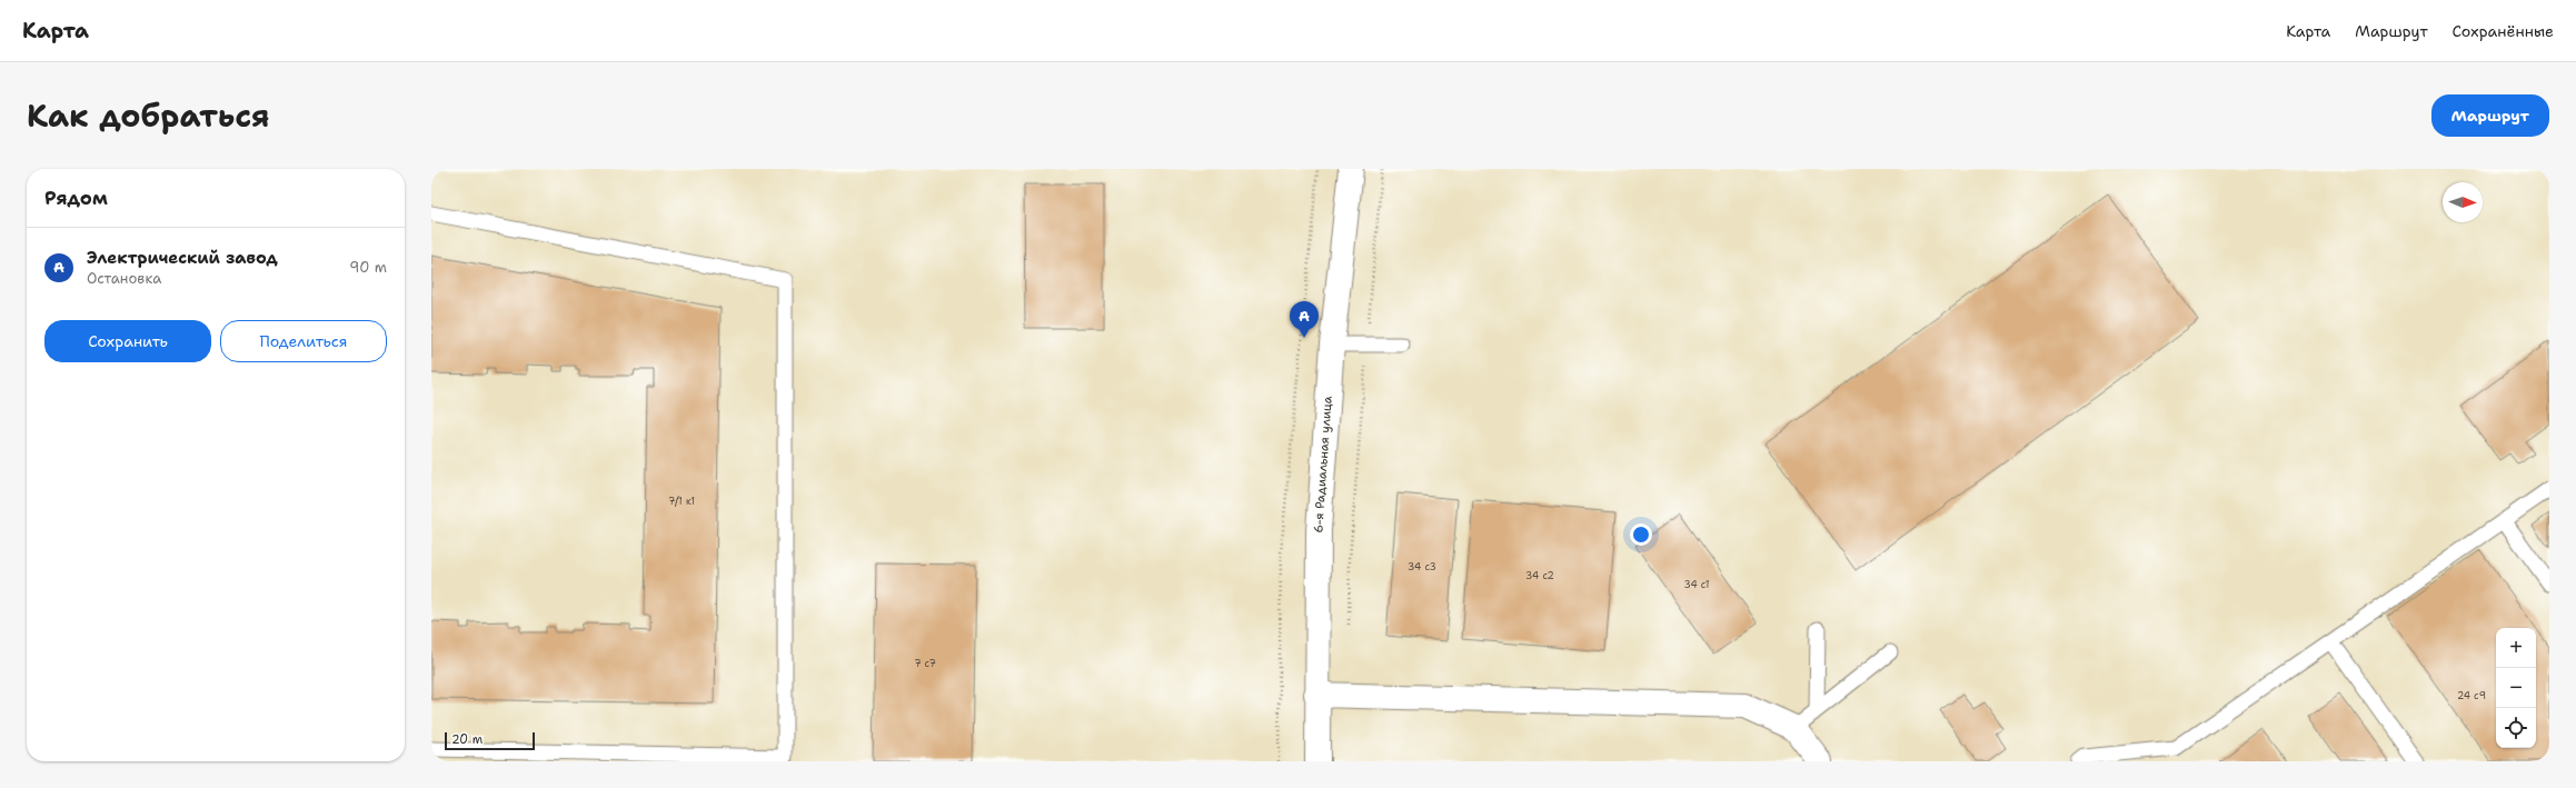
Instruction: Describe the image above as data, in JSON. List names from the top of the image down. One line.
{"streets":{"street":["6-я Радиальная улица"]},"house_numbers":["7/1 к1","34 с3","34 с2","34 с1","7 с7","24 с9"],"scale_bar":"20 m","north":"right","page":{"header":"Карта","nav":["Карта","Маршрут","Сохранённые"],"title":"Как добраться","buttons":["Маршрут",["Сохранить","Поделиться"]],"heading":"Рядом","list":[{"mark":"A","name":"Электрический завод","note":"Остановка","value":"90 m"}],"pins":"A","map_buttons":["+","−"],"scale":"20 m"}}
